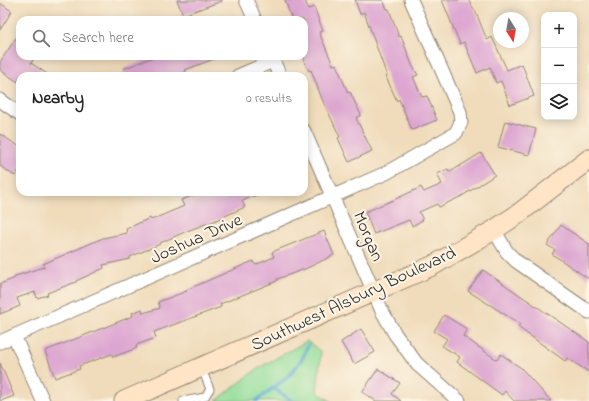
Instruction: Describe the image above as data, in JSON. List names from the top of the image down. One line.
{"streets":{"main road":["Southwest Alsbury Boulevard"],"street":["Morgan","Joshua Drive"]},"crossings":[["Morgan","Joshua Drive"],["Morgan","Southwest Alsbury Boulevard"]],"north":"bottom","page":{"map_buttons":["+","−"],"search":"Search here","heading":["Nearby","0 results"]}}
